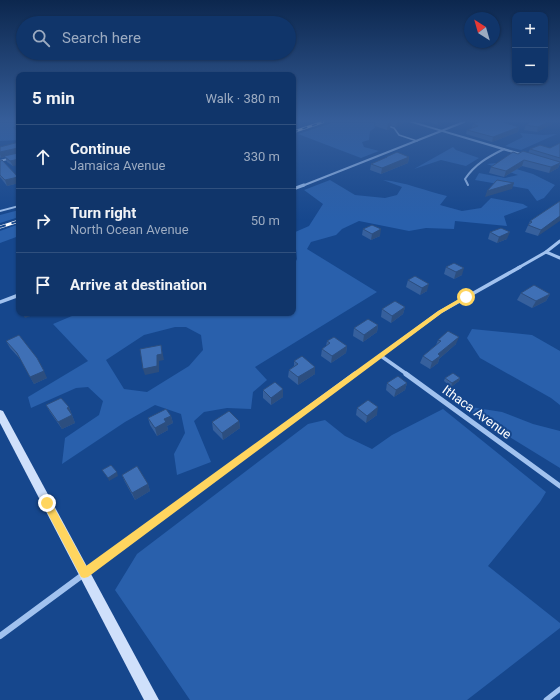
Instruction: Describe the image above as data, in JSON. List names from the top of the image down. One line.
{"streets":{"street":["Ithaca Avenue"]},"north":"top left","page":{"map_buttons":["+","−"],"search":"Search here","heading":["5 min","Walk · 380 m"],"list":[["Continue","Jamaica Avenue","330 m"],["Turn right","North Ocean Avenue","50 m"],"Arrive at destination"]}}
